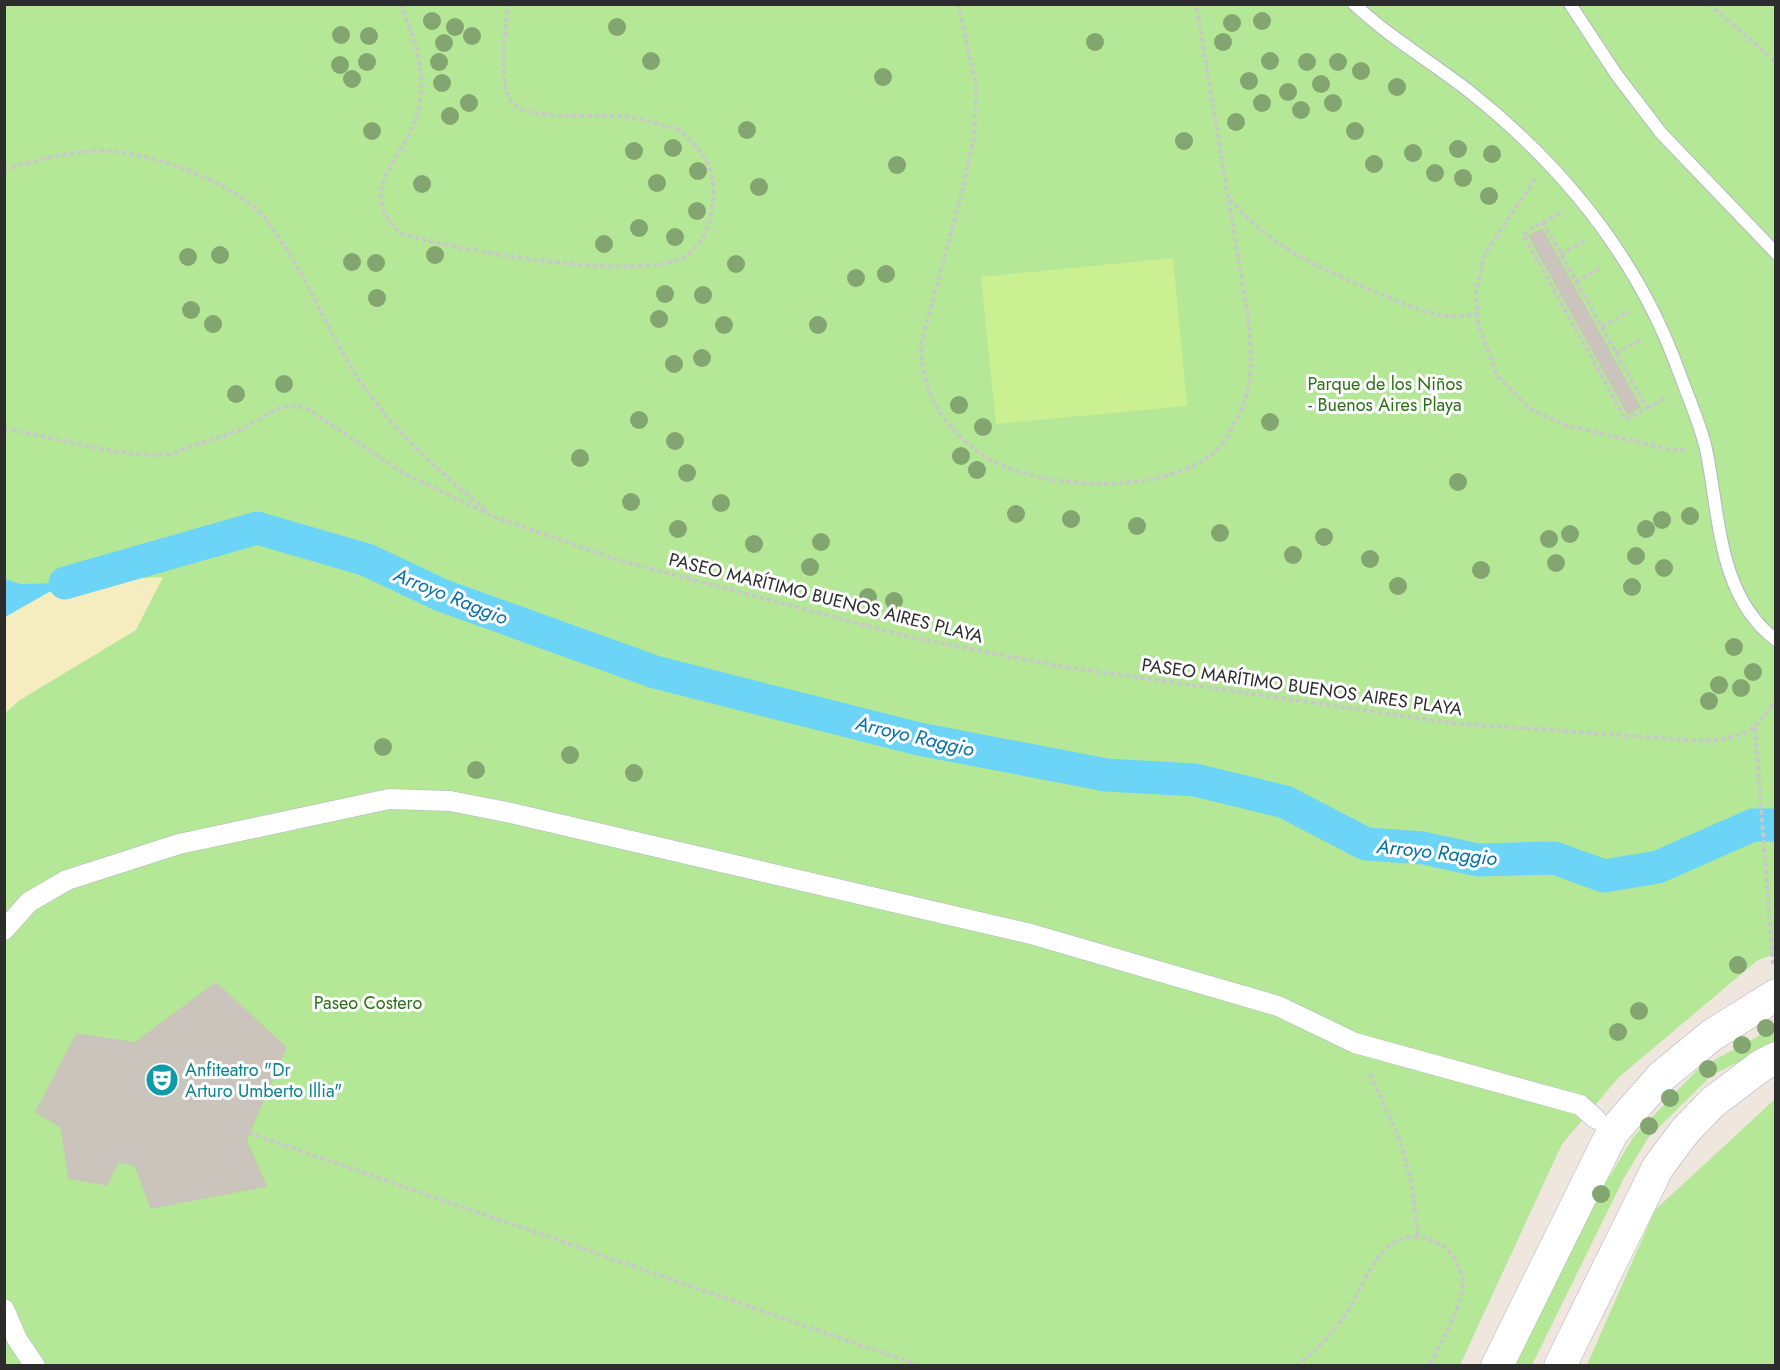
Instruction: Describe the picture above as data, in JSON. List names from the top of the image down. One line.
{"streets":{"path":["PASEO MARÍTIMO BUENOS AIRES PLAYA"]},"water":["Arroyo Raggio"],"parks":["Parque de los Niños - Buenos Aires Playa","Paseo Costero"],"places":{"theatre":["Anfiteatro \"Dr Arturo Umberto Illia\""]}}
